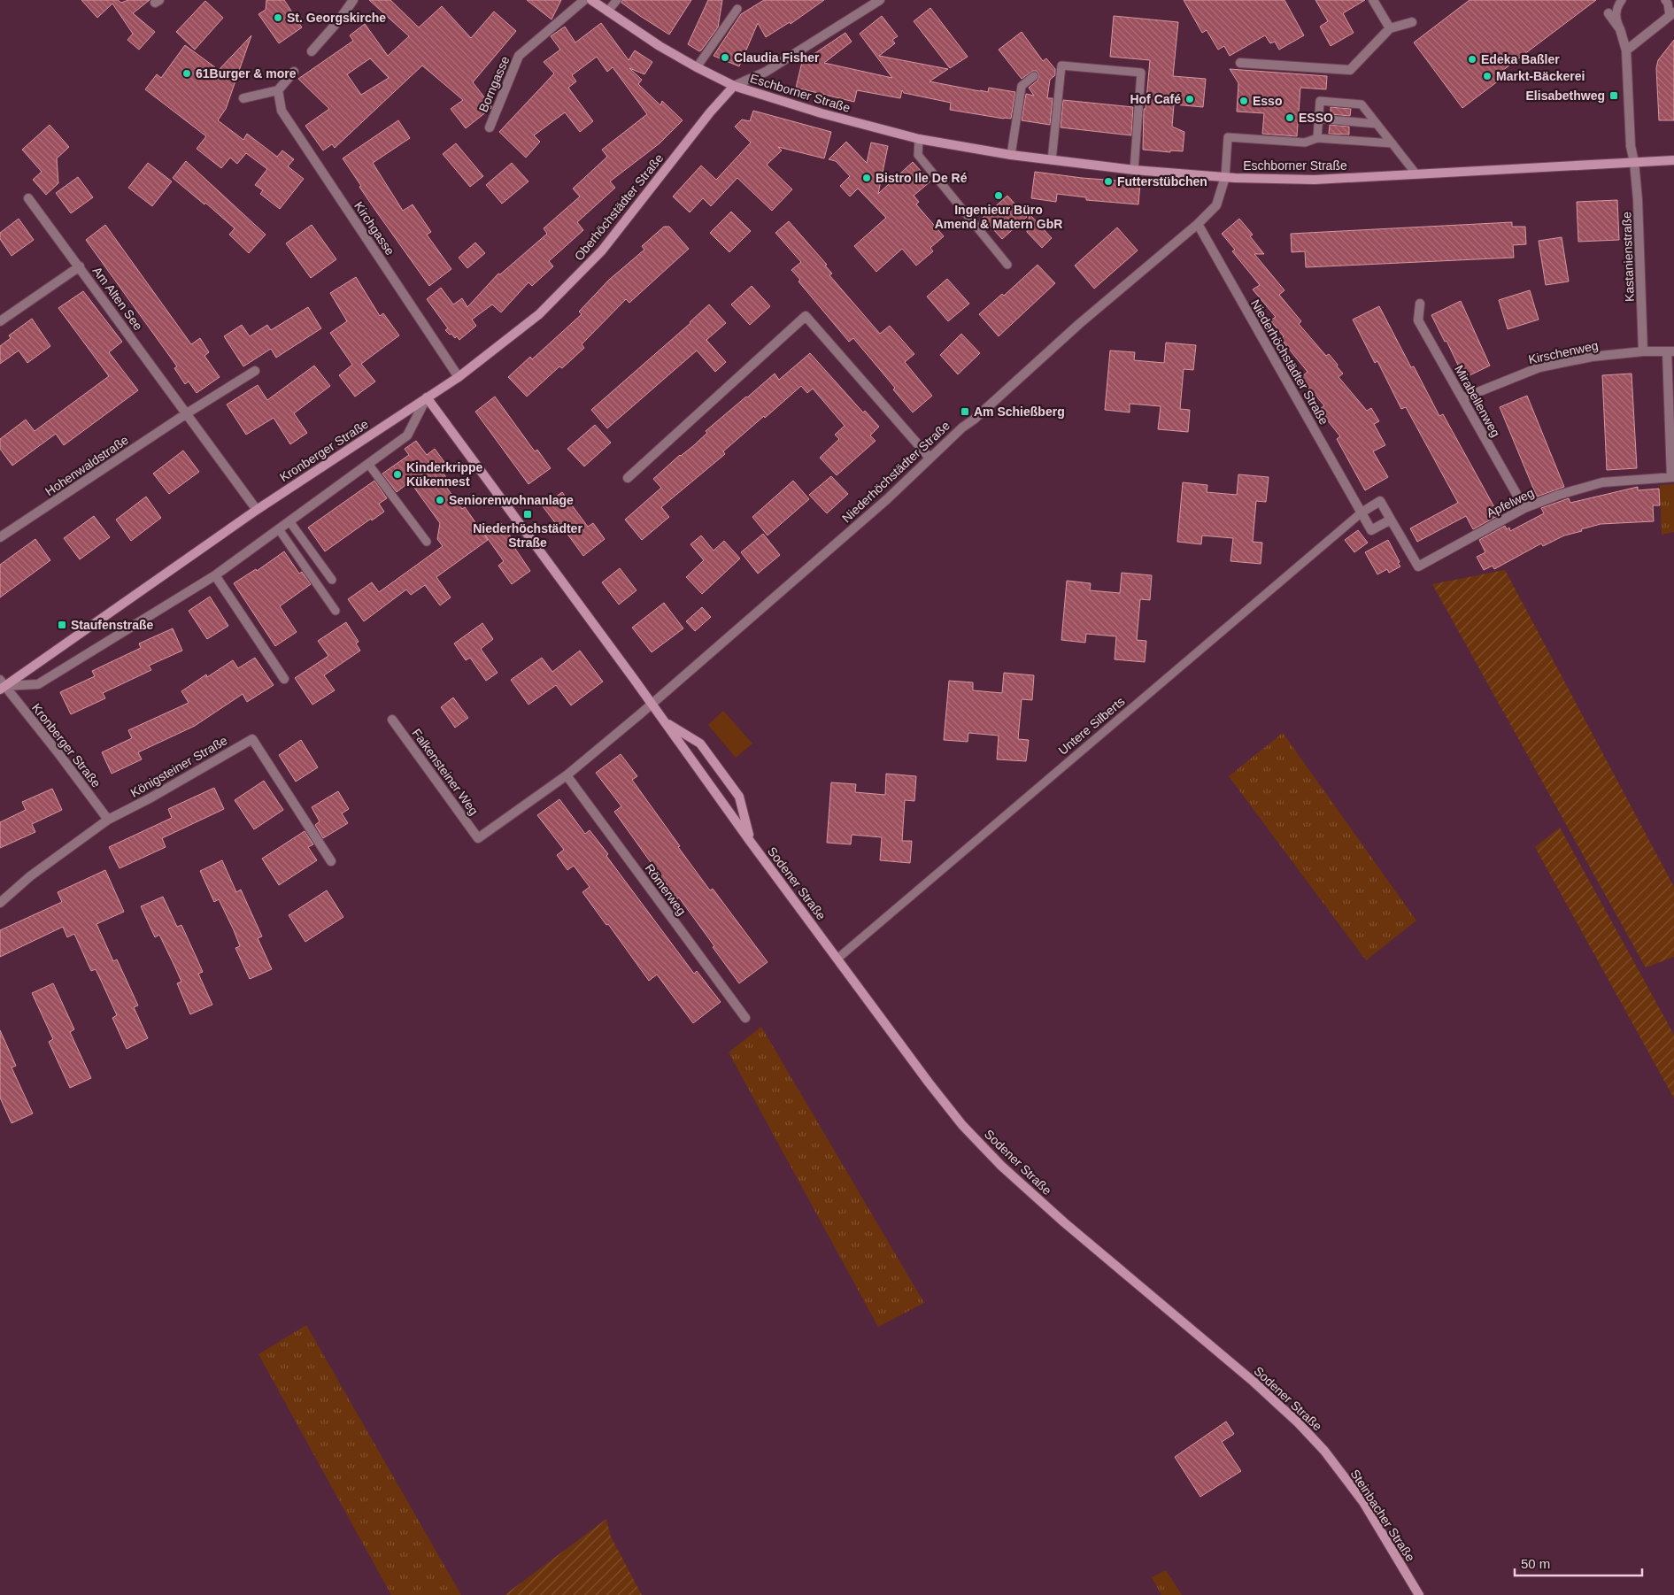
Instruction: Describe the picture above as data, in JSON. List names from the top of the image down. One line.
{"streets":{"main road":["Eschborner Straße","Oberhöchstädter Straße","Kronberger Straße","Sodener Straße","Steinbacher Straße"],"street":["Borngasse","Kirchgasse","Kastanienstraße","Am Alten See","Kirschenweg","Niederhöchstädter Straße","Mirabellenweg","Hohenwaldstraße","Apfelweg","Königsteiner Straße","Falkensteiner Weg","Römerweg"],"lane":["Untere Silberts"]},"crossings":[["Eschborner Straße","Oberhöchstädter Straße"],["Eschborner Straße","Kastanienstraße"],["Eschborner Straße","Niederhöchstädter Straße"],["Oberhöchstädter Straße","Kirchgasse"],["Oberhöchstädter Straße","Kronberger Straße"],["Oberhöchstädter Straße","Sodener Straße"],["Kastanienstraße","Kirschenweg"],["Am Alten See","Kronberger Straße"],["Am Alten See","Hohenwaldstraße"],["Kirschenweg","Mirabellenweg"],["Niederhöchstädter Straße","Apfelweg"],["Niederhöchstädter Straße","Untere Silberts"],["Niederhöchstädter Straße","Falkensteiner Weg"],["Niederhöchstädter Straße","Sodener Straße"],["Niederhöchstädter Straße","Römerweg"],["Mirabellenweg","Apfelweg"],["Kronberger Straße","Königsteiner Straße"],["Kronberger Straße","Sodener Straße"],["Apfelweg","Untere Silberts"],["Untere Silberts","Sodener Straße"],["Sodener Straße","Steinbacher Straße"]],"places":{"other":["St. Georgskirche","Claudia Fisher","Edeka Baßler","61Burger & more","Markt-Bäckerei","Hof Café","Esso","ESSO","Bistro Ile De Ré","Futterstübchen","Ingenieur Büro Amend & Matern GbR","Kinderkrippe Kükennest","Seniorenwohnanlage"],"transit":["Elisabethweg","Am Schießberg","Niederhöchstädter Straße","Staufenstraße"]},"scale_bar":"50 m"}
